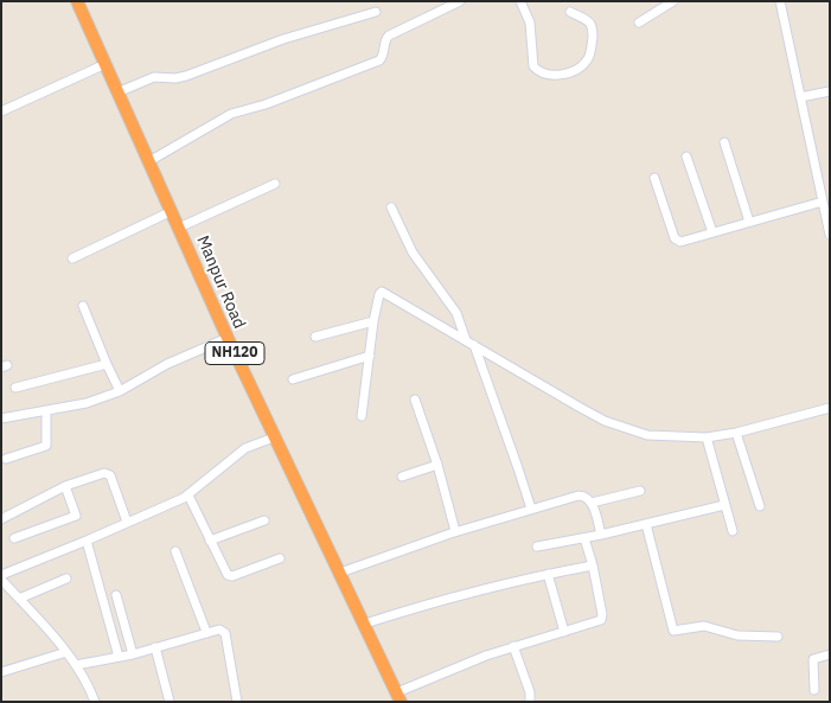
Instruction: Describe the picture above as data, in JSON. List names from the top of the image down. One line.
{"streets":{"highway":["Manpur Road","NH120"]}}
